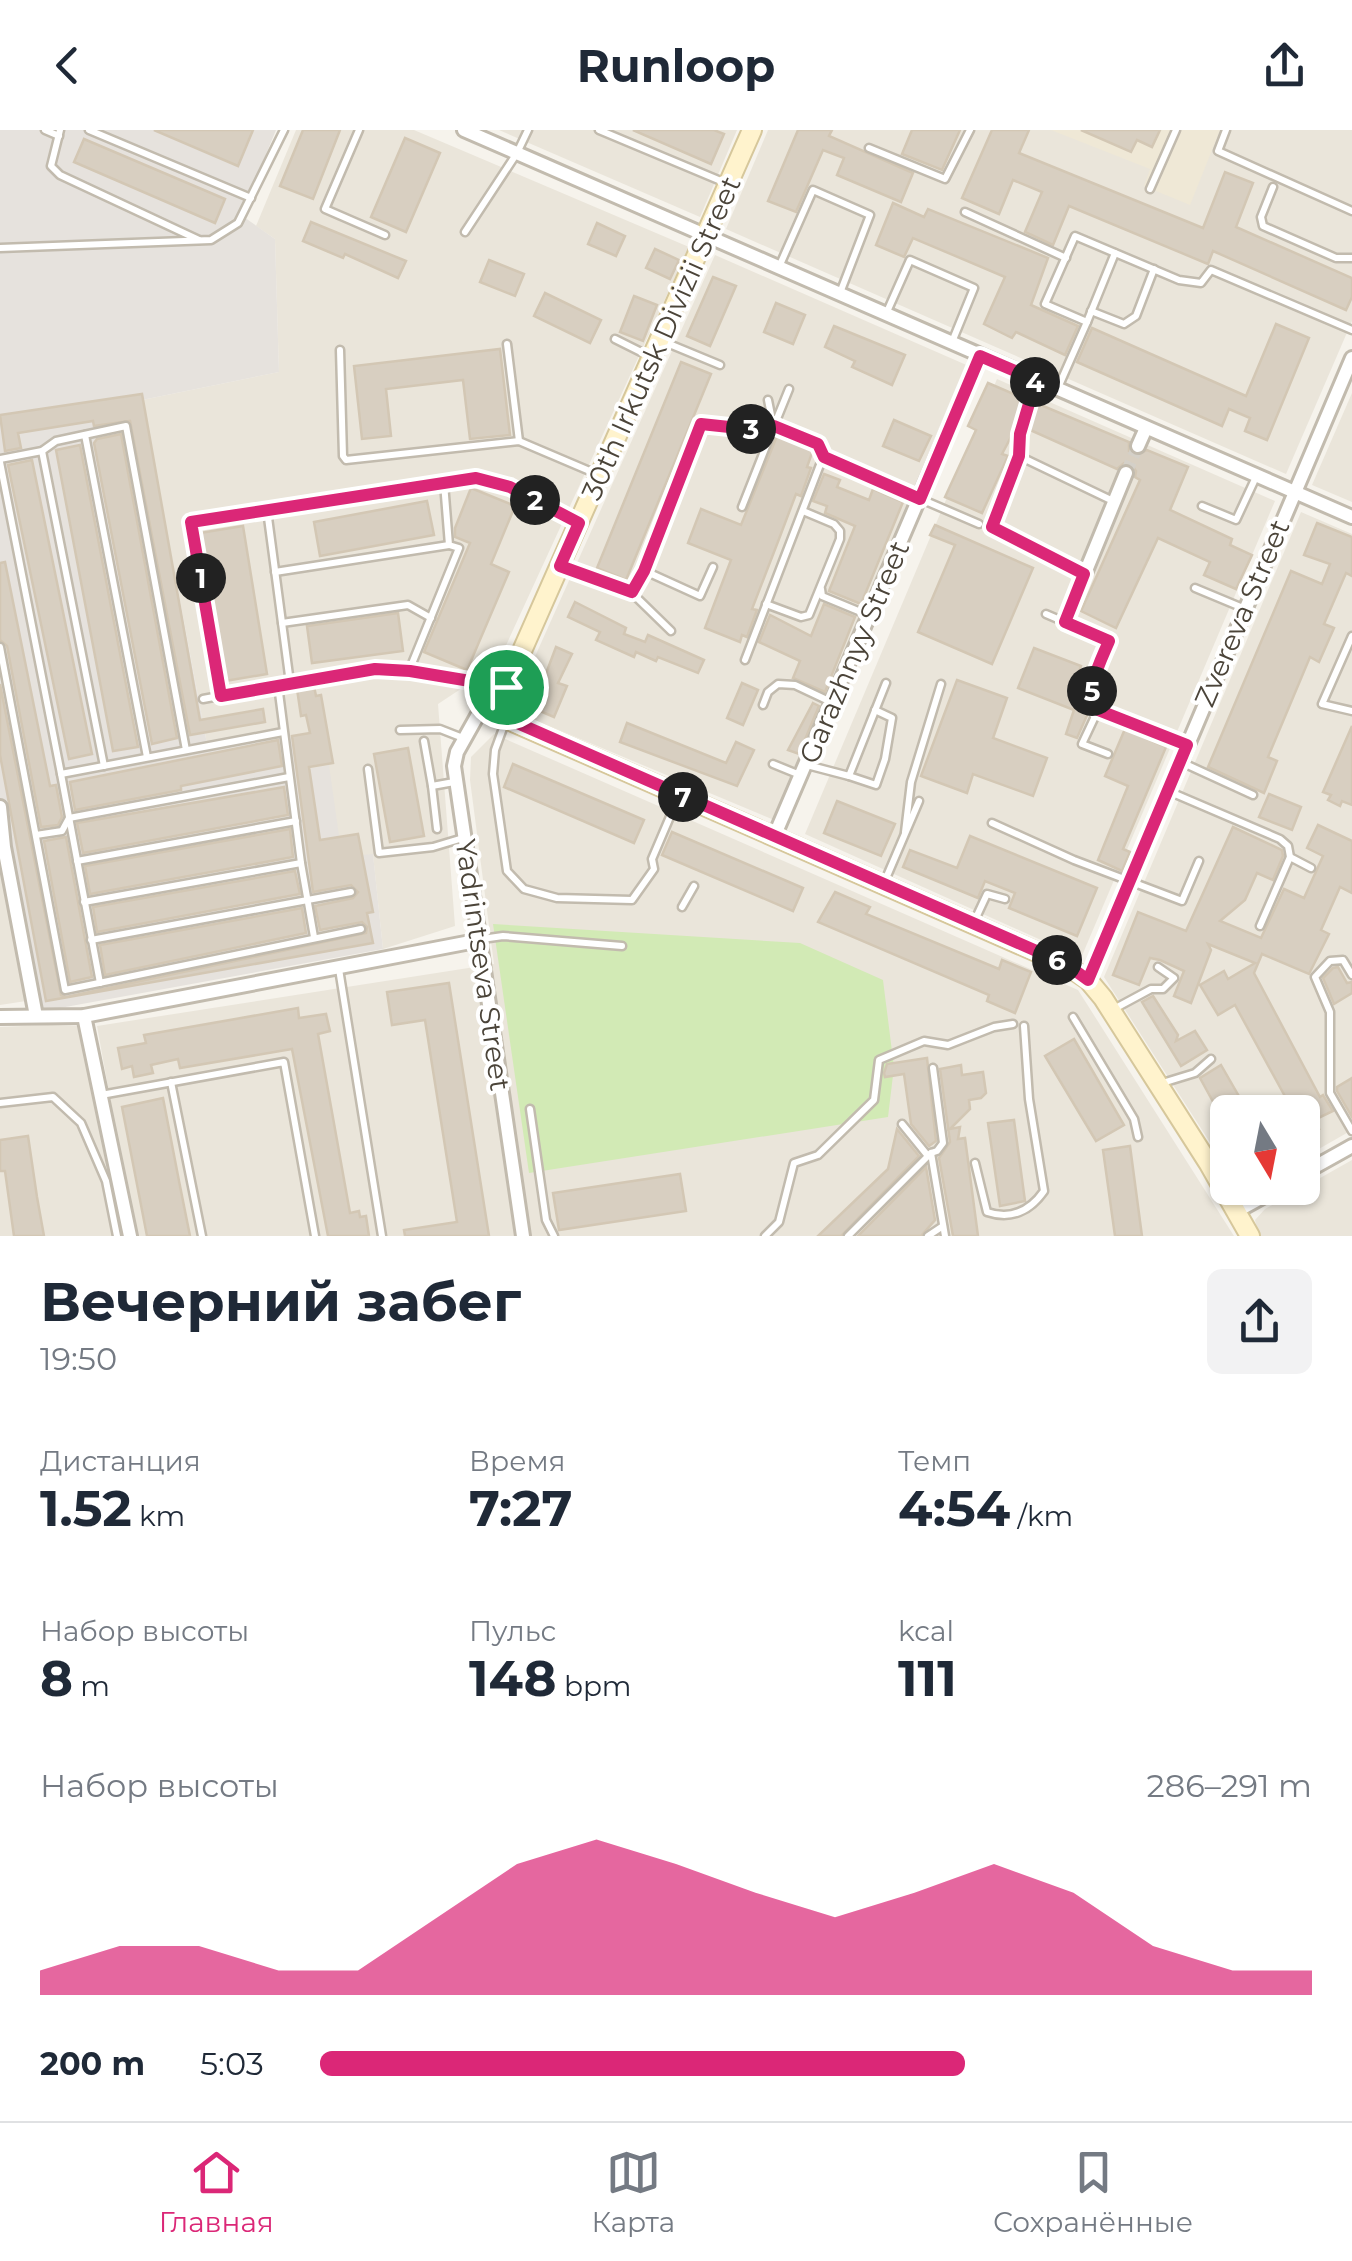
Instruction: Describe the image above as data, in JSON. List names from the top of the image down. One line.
{"streets":{"street":["30th Irkutsk Divizii Street","Zvereva Street","Garazhnyy Street","Yadrintseva Street"]},"north":"bottom","page":{"header":"Runloop","pins":["4","3","2","1","5","7","6"],"heading":["Вечерний забег","19:50"],"stats":[["Дистанция","1.52 km"],["Время","7:27"],["Темп","4:54 /km"],["Набор высоты","8 m"],["Пульс","148 bpm"],["kcal","111"]],"chart":["Набор высоты","286–291 m"],"list":[{"name":"200 m","note":"5:03"}],"tabs":["Главная","Карта","Сохранённые"]}}
